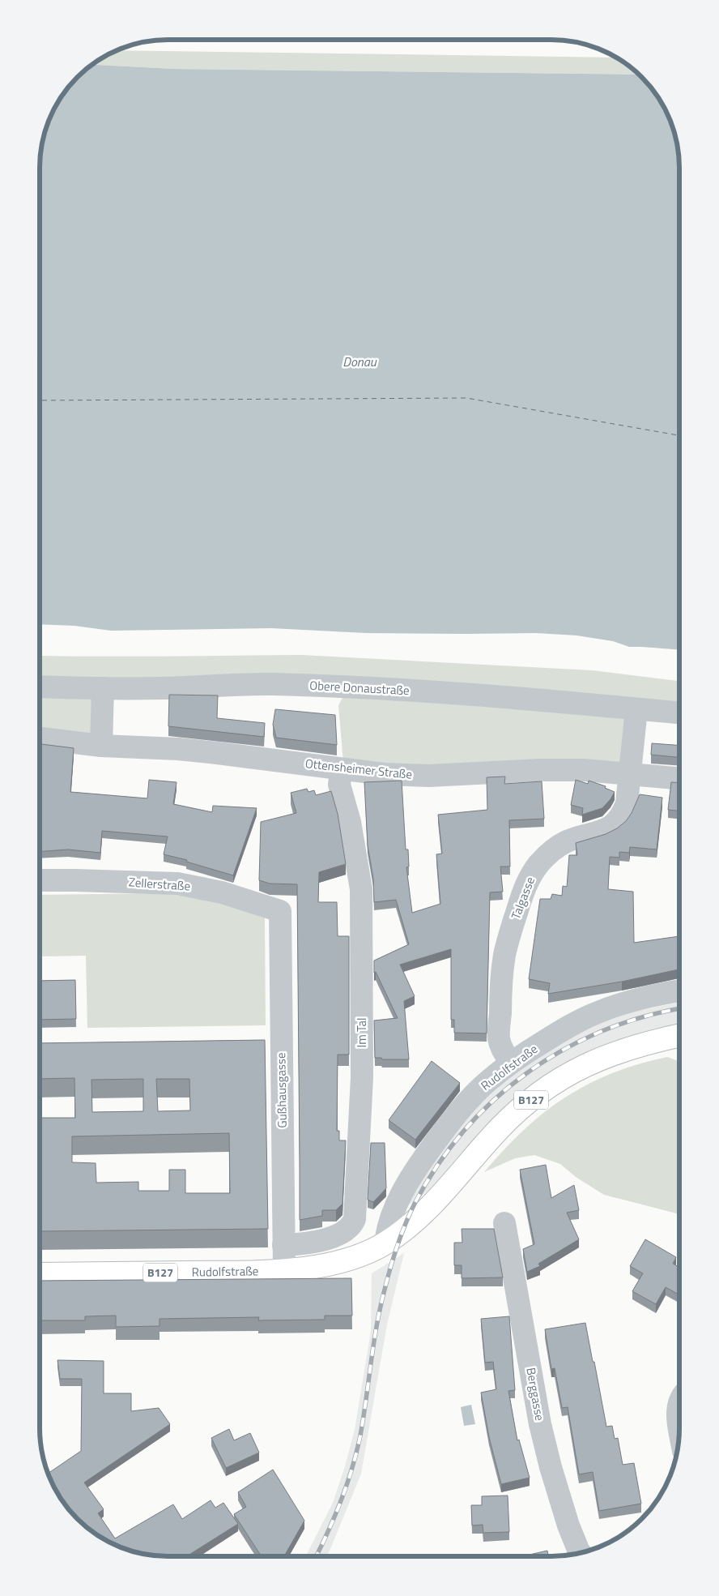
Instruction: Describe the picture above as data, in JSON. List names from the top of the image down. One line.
{"streets":{"main road":["Rudolfstraße","B127"],"street":["Obere Donaustraße","Ottensheimer Straße","Zellerstraße","Talgasse","Im Tal","Gußhausgasse","Berggasse"]},"crossings":[["Obere Donaustraße","Talgasse"],["Ottensheimer Straße","Talgasse"],["Ottensheimer Straße","Im Tal"],["Zellerstraße","Gußhausgasse"],["Talgasse","Rudolfstraße"],["Im Tal","Gußhausgasse"],["Rudolfstraße","Gußhausgasse"]],"water":["Donau"]}
